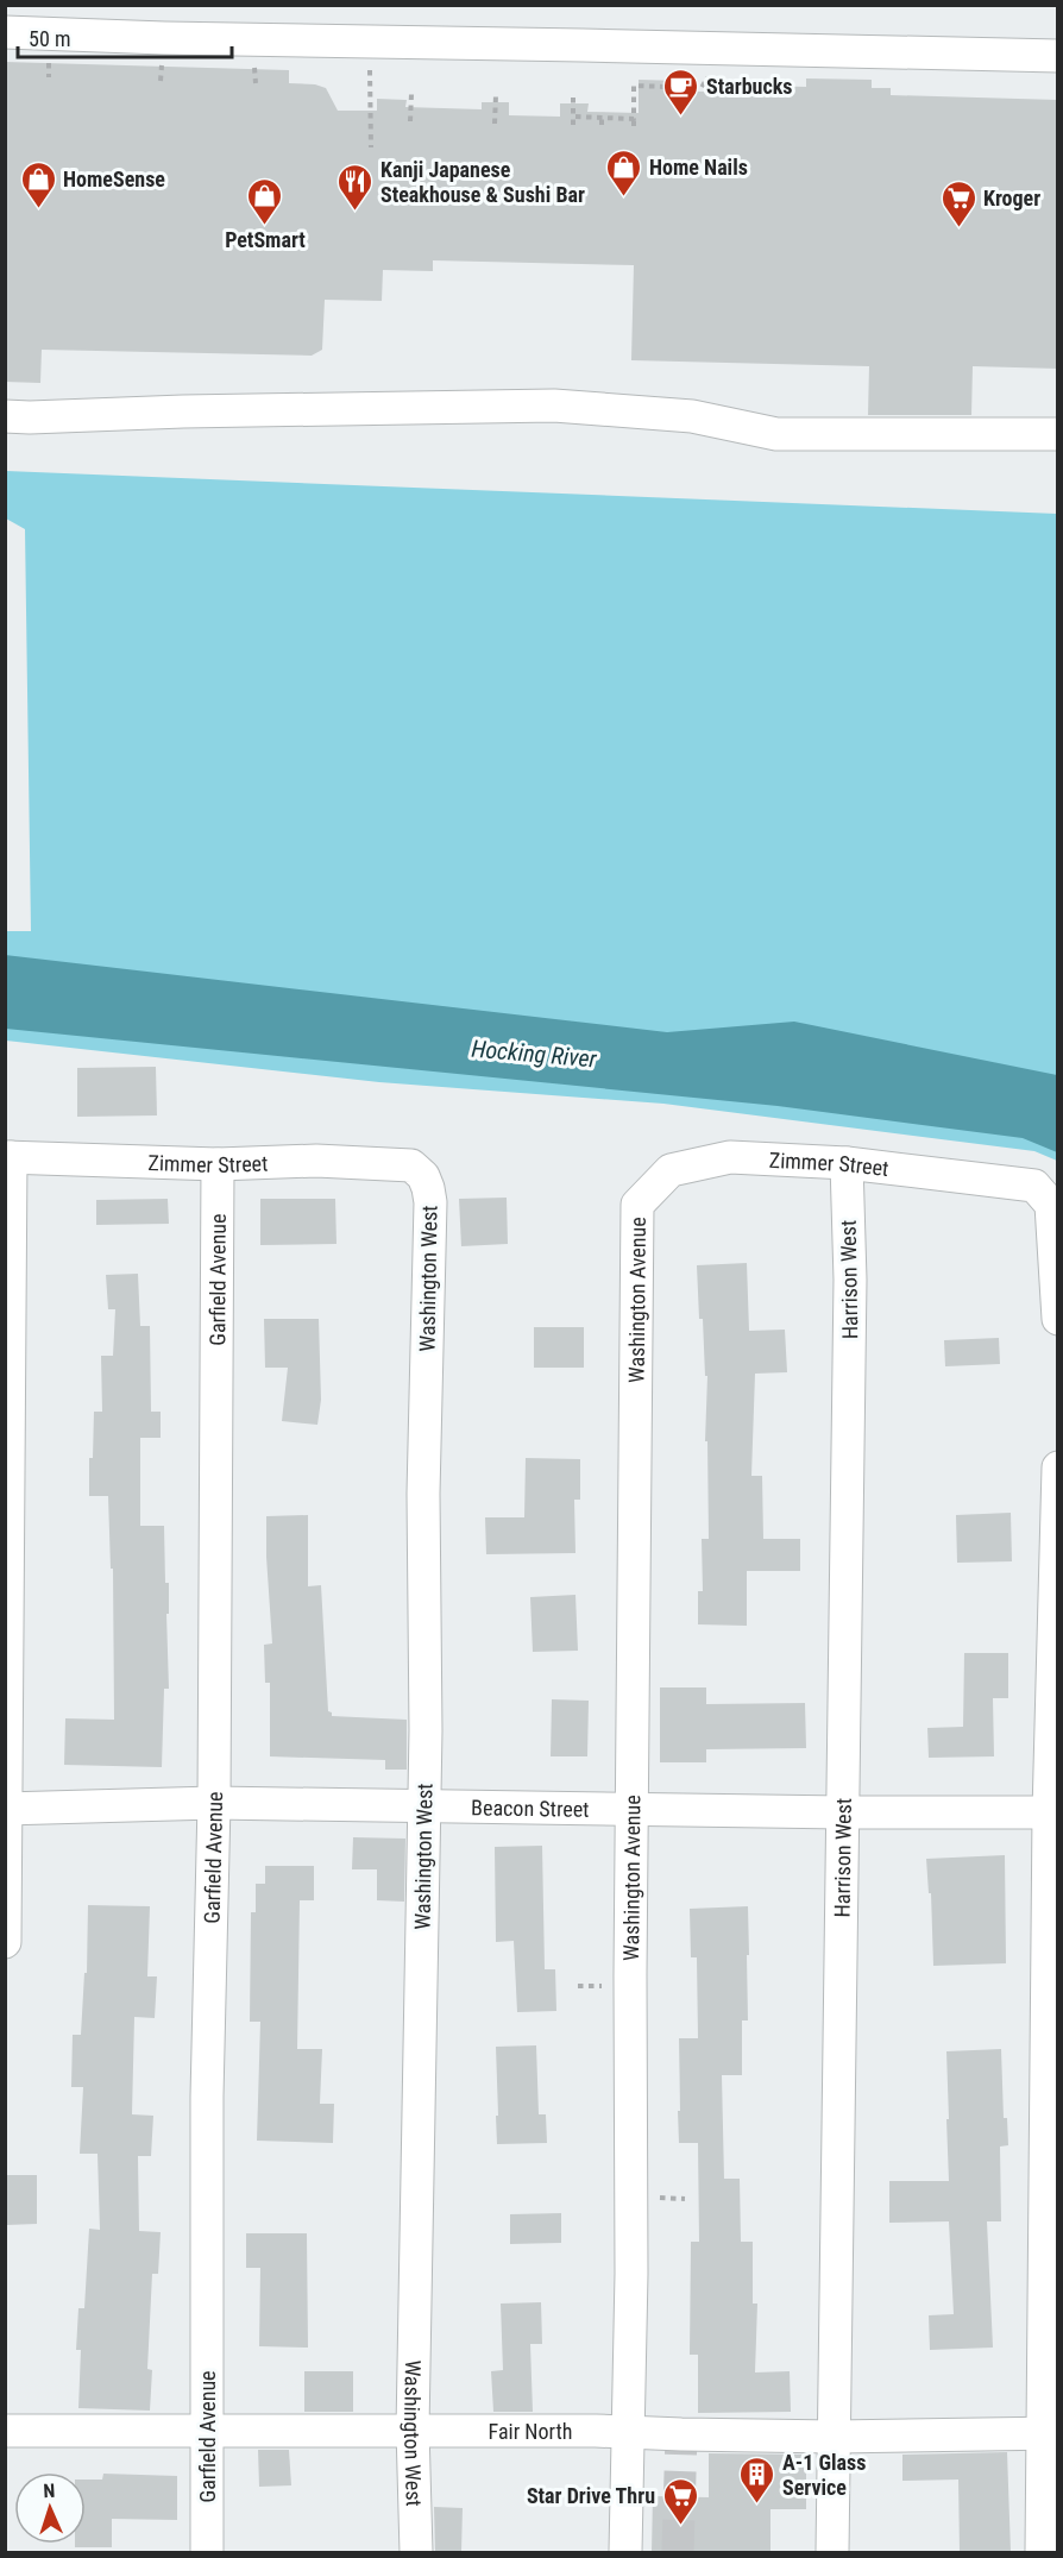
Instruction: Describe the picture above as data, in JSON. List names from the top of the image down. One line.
{"streets":{"street":["Zimmer Street","Washington West","Harrison West","Garfield Avenue","Washington Avenue","Beacon Street","Fair North"]},"crossings":[["Zimmer Street","Washington West"],["Zimmer Street","Harrison West"],["Zimmer Street","Garfield Avenue"],["Zimmer Street","Washington Avenue"],["Washington West","Beacon Street"],["Washington West","Fair North"],["Harrison West","Beacon Street"],["Harrison West","Fair North"],["Garfield Avenue","Beacon Street"],["Garfield Avenue","Fair North"],["Washington Avenue","Beacon Street"],["Washington Avenue","Fair North"]],"water":["Hocking River"],"places":{"cafe":["Starbucks"],"shop":["Home Nails","HomeSense","PetSmart"],"restaurant":["Kanji Japanese Steakhouse & Sushi Bar"],"supermarket":["Kroger","Star Drive Thru"],"building":["A-1 Glass Service"]},"scale_bar":"50 m","north":"top"}
